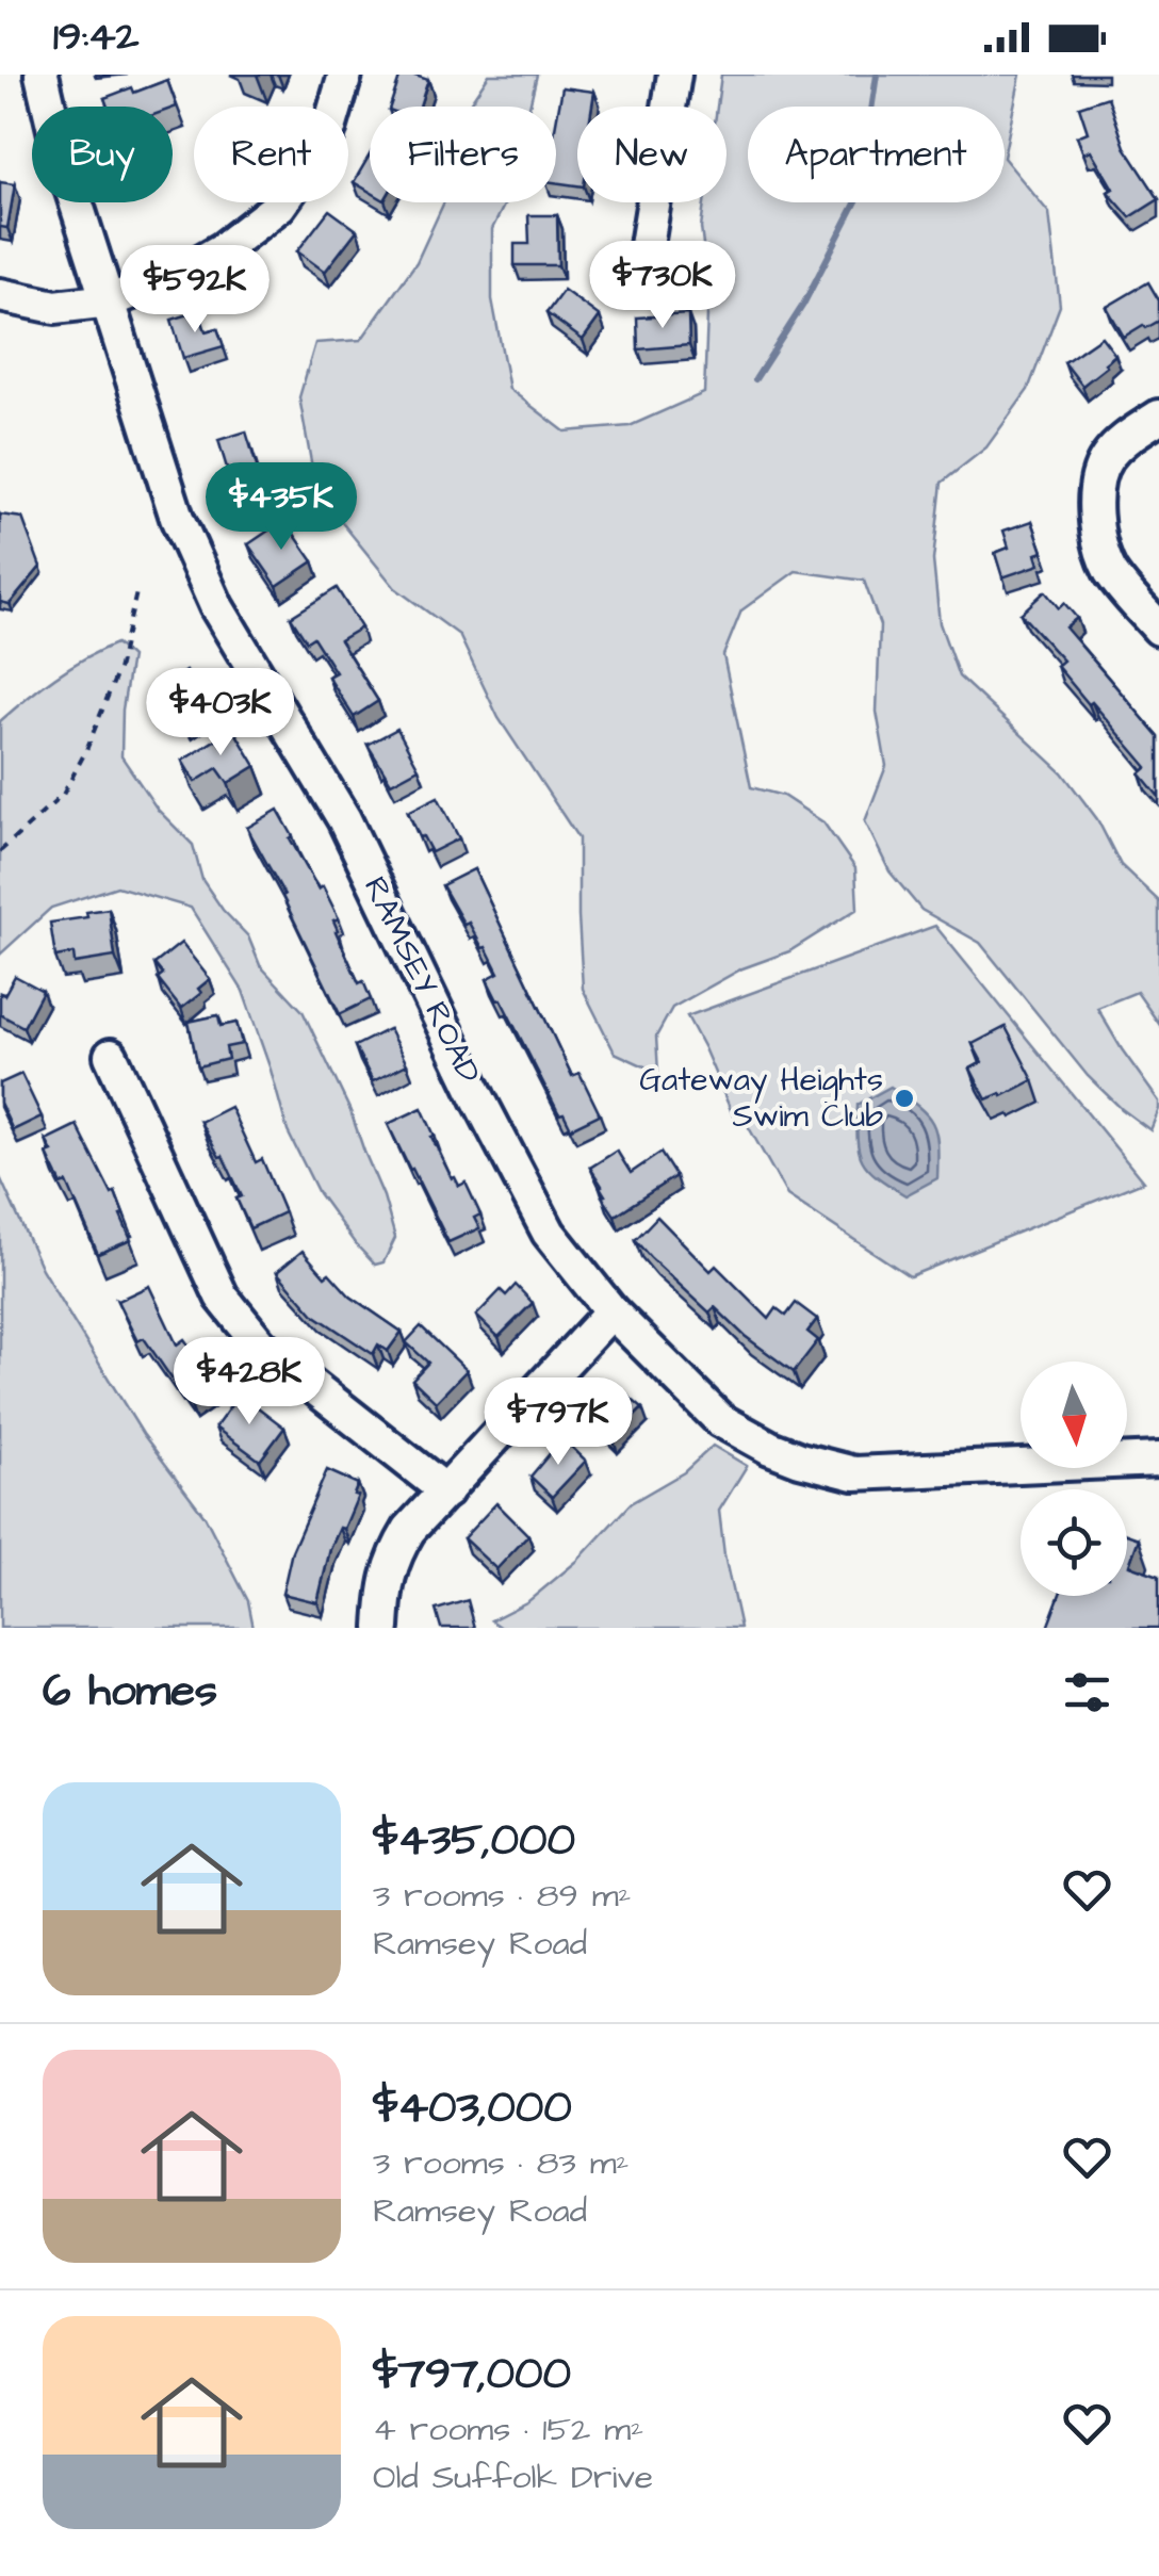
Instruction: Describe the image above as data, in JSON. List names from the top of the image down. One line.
{"streets":{"street":["RAMSEY ROAD"]},"places":["Gateway Heights Swim Club"],"north":"bottom","page":{"status":"19:42","chip":["Buy","Rent","Filters","New","Apartment"],"price":["$730K","$592K","$435K","$403K","$428K","$797K"],"heading":"6 homes","list":[{"name":"$435,000","note":"3 rooms · 89 m² · Ramsey Road"},{"name":"$403,000","note":"3 rooms · 83 m² · Ramsey Road"},{"name":"$797,000","note":"4 rooms · 152 m² · Old Suffolk Drive"}]}}
